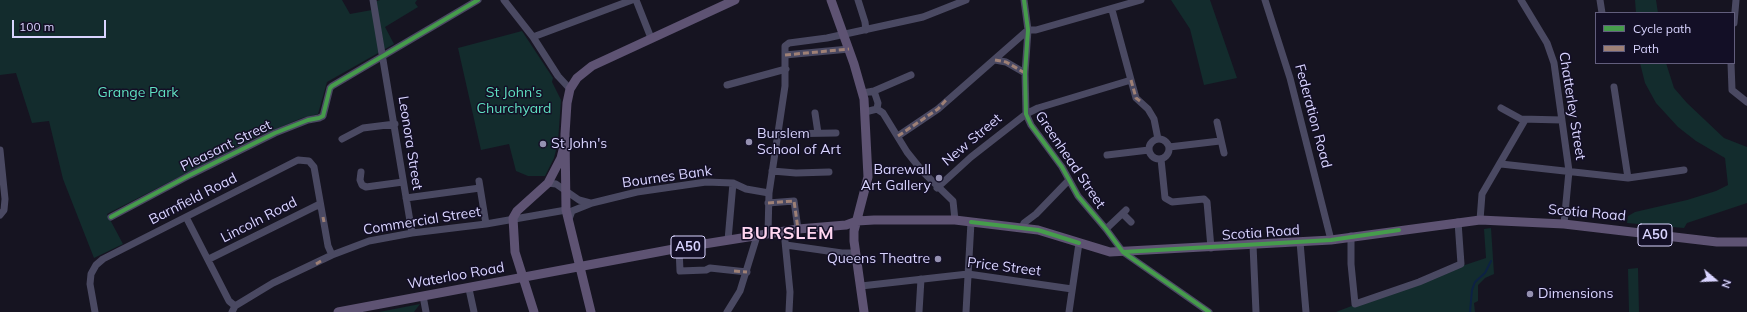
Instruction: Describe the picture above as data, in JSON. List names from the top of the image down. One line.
{"streets":{"main road":["Scotia Road","A50","Waterloo Road"],"street":["Chatterley Street","Federation Road","New Street","Leonora Street","Pleasant Street","Greenhead Street","Bournes Bank","Barnfield Road","Lincoln Road","Commercial Street","Price Street"]},"crossings":[["Chatterley Street","Scotia Road"],["Federation Road","Scotia Road"],["New Street","Greenhead Street"],["Leonora Street","Pleasant Street"],["Leonora Street","Commercial Street"],["Greenhead Street","Scotia Road"],["Barnfield Road","Lincoln Road"],["Scotia Road","A50"],["A50","Waterloo Road"]],"districts":["BURSLEM"],"parks":["Grange Park","St John's Churchyard"],"places":["Burslem School of Art","St John's","Barewall Art Gallery","Queens Theatre","Dimensions"],"legend":["Cycle path","Path"],"scale_bar":"100 m","north":"right"}
